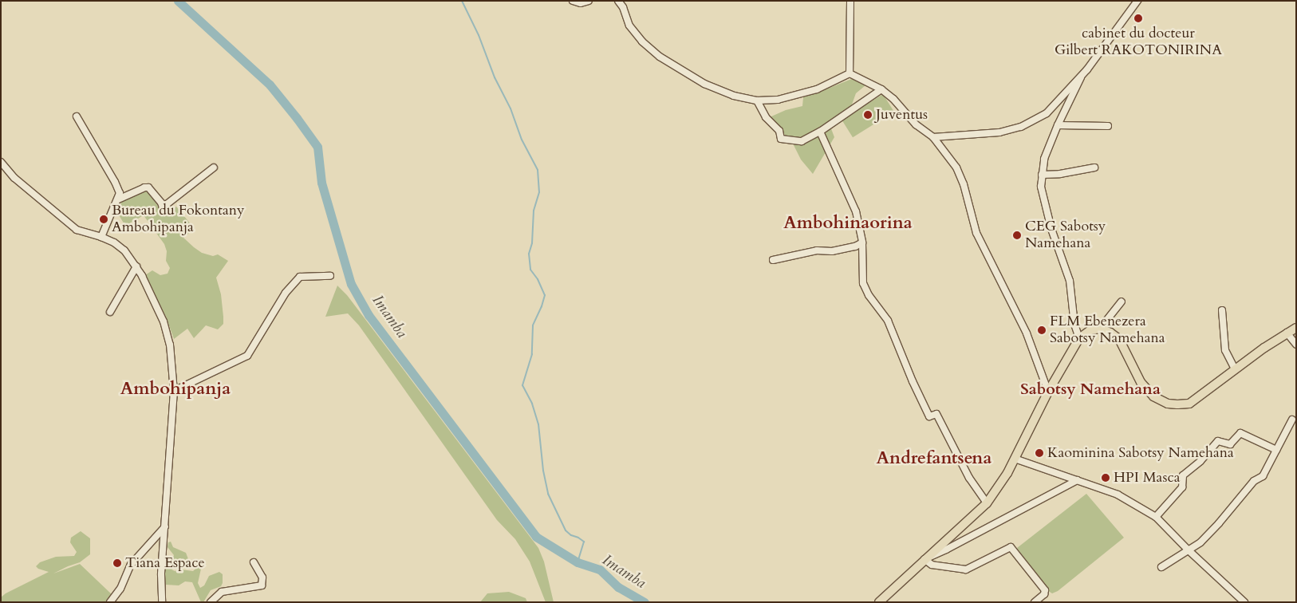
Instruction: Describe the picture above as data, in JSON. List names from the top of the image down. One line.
{"districts":["Ambohinaorina","Sabotsy Namehana","Ambohipanja","Andrefantsena"],"water":["Imamba"],"places":["cabinet du docteur Gilbert RAKOTONIRINA","Juventus","Bureau du Fokontany Ambohipanja","CEG Sabotsy Namehana","FLM Ebenezera Sabotsy Namehana","Kaominina Sabotsy Namehana","HPI Masca","Tiana Espace"]}
